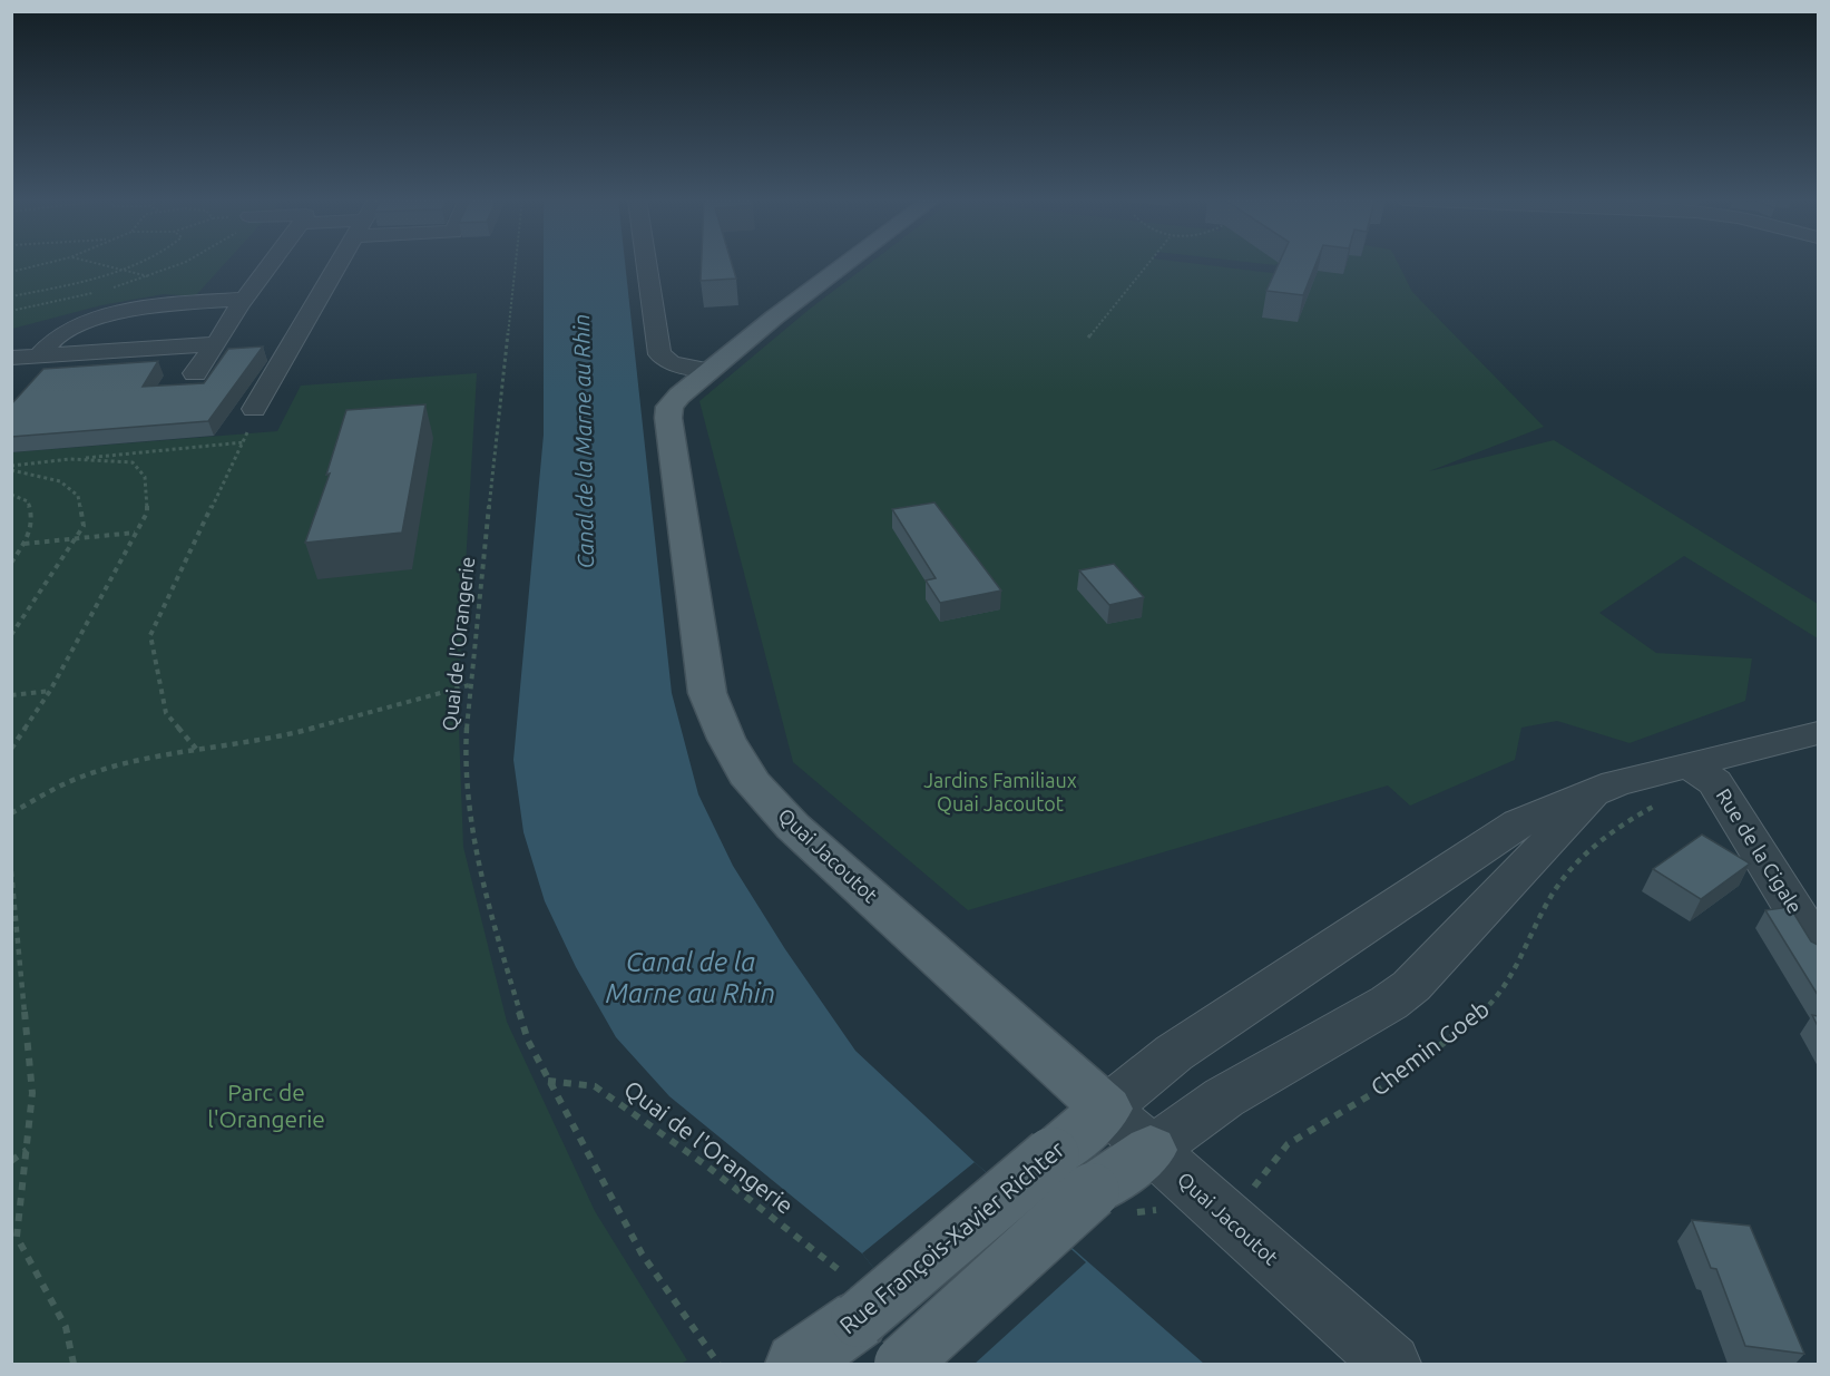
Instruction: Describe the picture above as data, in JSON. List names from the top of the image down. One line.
{"streets":{"main road":["Quai Jacoutot","Rue François-Xavier Richter"],"street":["Rue de la Cigale"],"path":["Quai de l'Orangerie","Chemin Goeb"]},"crossings":[["Quai de l'Orangerie","Rue François-Xavier Richter"],["Rue de la Cigale","Chemin Goeb"],["Quai Jacoutot","Chemin Goeb"],["Quai Jacoutot","Rue François-Xavier Richter"]],"water":["Canal de la Marne au Rhin"],"parks":["Jardins Familiaux Quai Jacoutot","Parc de l'Orangerie"]}
